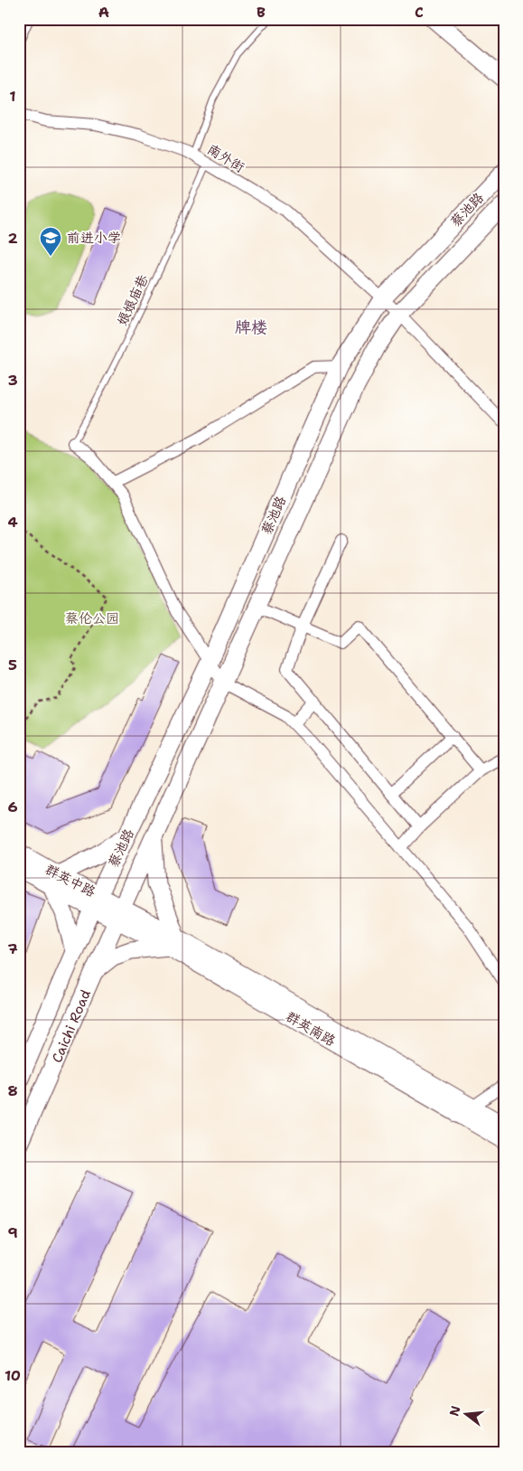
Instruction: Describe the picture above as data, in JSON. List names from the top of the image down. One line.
{"streets":{"street":["南外街","蔡池路","群英中路","Caichi Road","群英南路"],"lane":["娘娘庙巷"]},"crossings":[["南外街","蔡池路"],["南外街","娘娘庙巷"],["蔡池路","群英中路"],["蔡池路","Caichi Road"],["蔡池路","群英南路"],["群英中路","Caichi Road"],["群英中路","群英南路"],["Caichi Road","群英南路"]],"districts":["牌楼"],"parks":["蔡伦公园"],"places":{"school or university":["前进小学"]},"north":"left","grid":{"columns":["A","B","C"],"rows":["1","2","3","4","5","6","7","8","9","10"]}}
